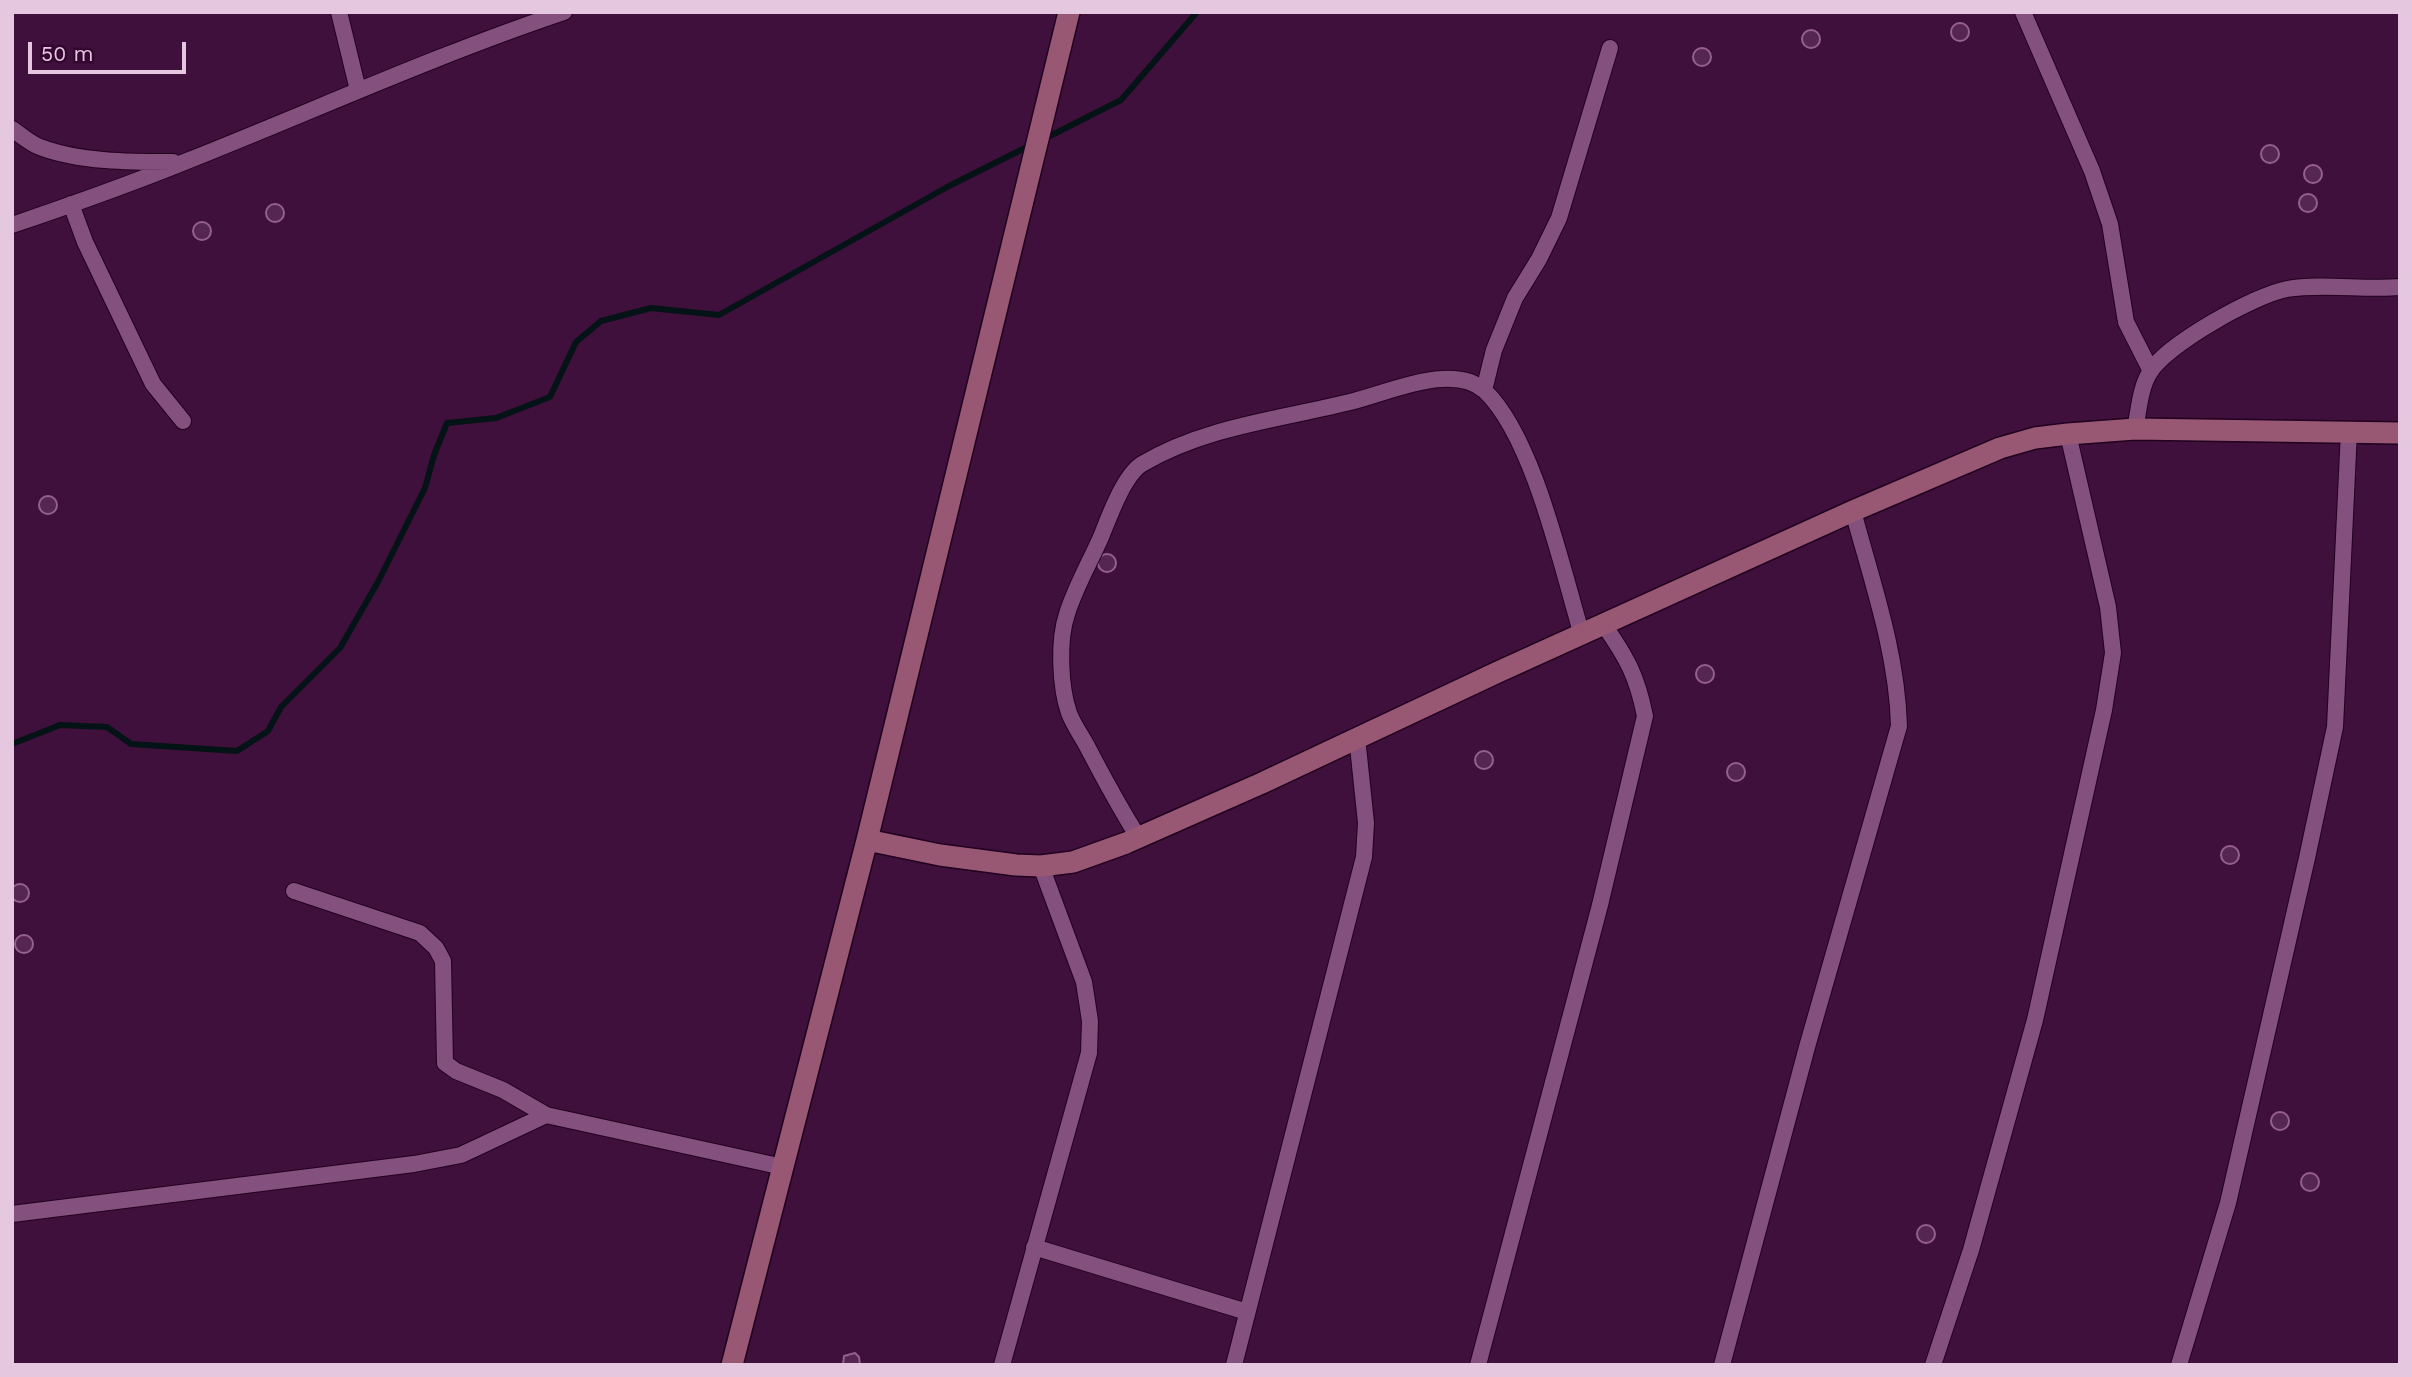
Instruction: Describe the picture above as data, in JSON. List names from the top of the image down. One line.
{"scale_bar":"50 m"}
